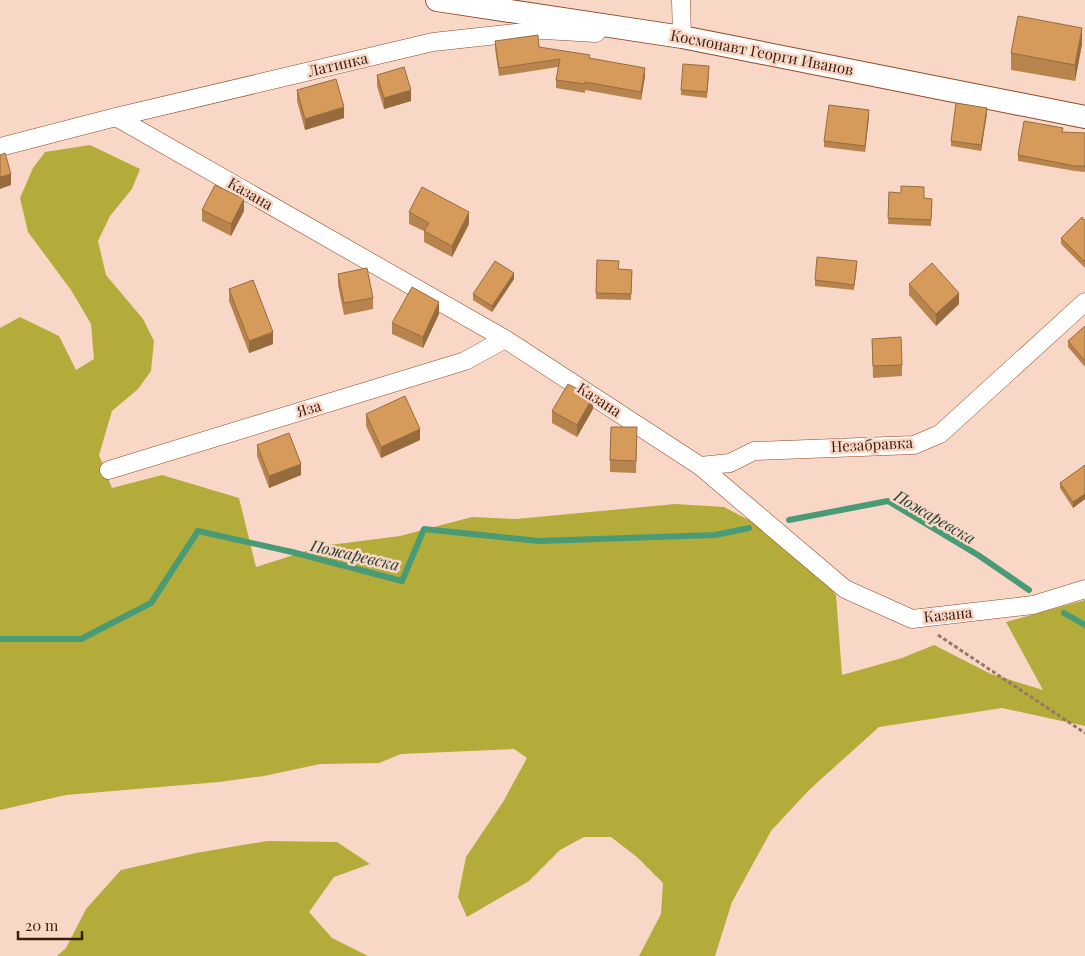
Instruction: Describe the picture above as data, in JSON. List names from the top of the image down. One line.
{"streets":{"street":["Космонавт Георги Иванов","Латинка","Казана","Яза","Незабравка"]},"crossings":[["Космонавт Георги Иванов","Латинка"],["Латинка","Казана"],["Казана","Яза"],["Казана","Незабравка"]],"water":["Пожаревска"],"scale_bar":"20 m"}
